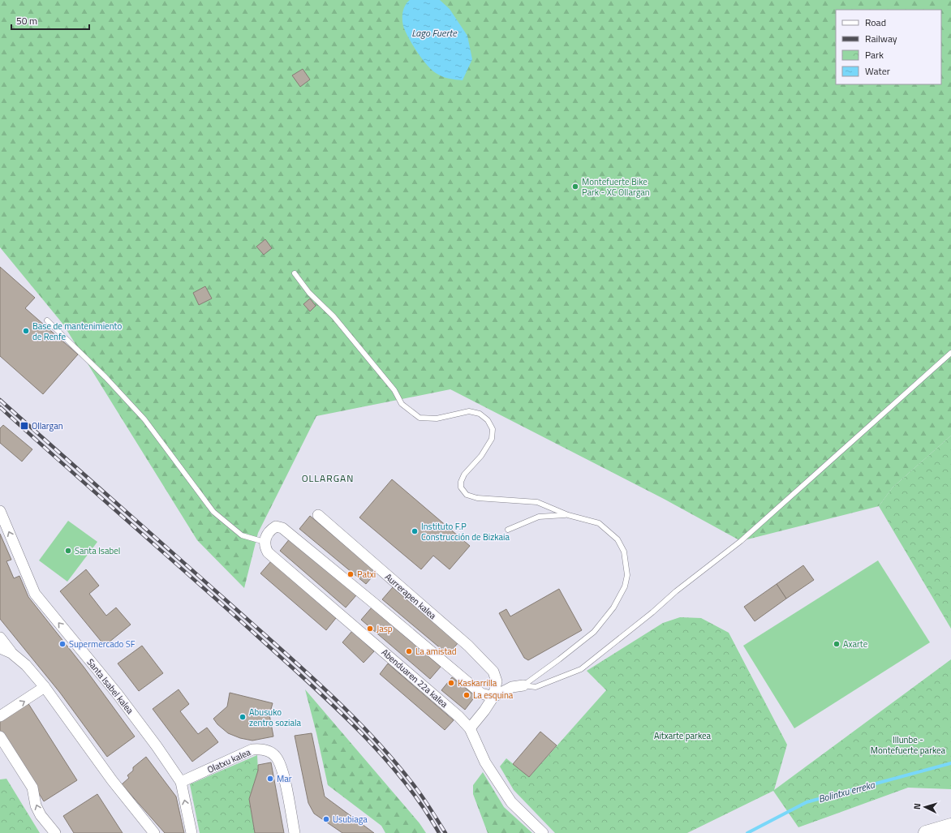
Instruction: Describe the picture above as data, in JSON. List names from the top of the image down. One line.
{"streets":{"street":["Aurrerapen kalea","Abenduaren 22a kalea","Santa Isabel kalea","Olatxu kalea"]},"crossings":[["Santa Isabel kalea","Olatxu kalea"]],"districts":["OLLARGAN"],"water":["Lago Fuerte","Bolintxu erreka"],"parks":["Aitxarte parkea","Illunbe - Montefuerte parkea"],"places":{"other":["Montefuerte Bike Park - XC Ollargan","Base de mantenimiento de Renfe","Instituto F.P Construcción de Bizkaia","Santa Isabel","Patxi","Jasp","Supermercado SF","Axarte","La amistad","Kaskarrilla","La esquina","Abusuko zentro soziala","Mar","Usubiaga"],"transit":["Ollargan"]},"legend":["Road","Railway","Park","Water"],"scale_bar":"50 m","north":"left"}
